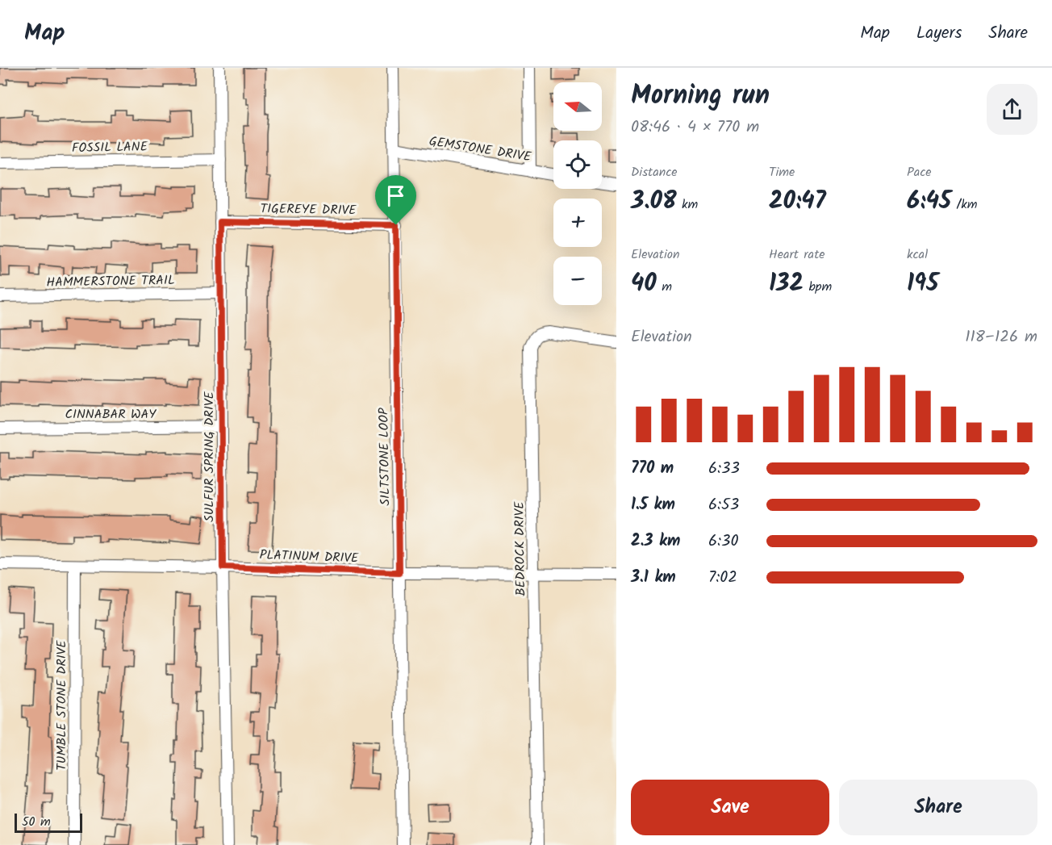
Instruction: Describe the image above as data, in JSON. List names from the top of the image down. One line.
{"streets":{"street":["FOSSIL LANE","GEMSTONE DRIVE","TIGEREYE DRIVE","HAMMERSTONE TRAIL","CINNABAR WAY","SULFUR SPRING DRIVE","SILTSTONE LOOP","BEDROCK DRIVE","PLATINUM DRIVE","TUMBLE STONE DRIVE"]},"crossings":[["FOSSIL LANE","SULFUR SPRING DRIVE"],["GEMSTONE DRIVE","SILTSTONE LOOP"],["TIGEREYE DRIVE","SULFUR SPRING DRIVE"],["TIGEREYE DRIVE","SILTSTONE LOOP"],["HAMMERSTONE TRAIL","SULFUR SPRING DRIVE"],["CINNABAR WAY","SULFUR SPRING DRIVE"],["SULFUR SPRING DRIVE","PLATINUM DRIVE"],["SILTSTONE LOOP","PLATINUM DRIVE"],["BEDROCK DRIVE","PLATINUM DRIVE"],["PLATINUM DRIVE","TUMBLE STONE DRIVE"]],"scale_bar":"50 m","north":"left","page":{"header":"Map","nav":["Map","Layers","Share"],"heading":["Morning run","08:46 · 4 × 770 m"],"map_buttons":["+","−"],"stats":[["Distance","3.08 km"],["Time","20:47"],["Pace","6:45 /km"],["Elevation","40 m"],["Heart rate","132 bpm"],["kcal","195"]],"chart":["Elevation","118–126 m"],"list":[{"name":"770 m","note":"6:33"},{"name":"1.5 km","note":"6:53"},{"name":"2.3 km","note":"6:30"},{"name":"3.1 km","note":"7:02"}],"buttons":["Save","Share"],"scale":"50 m"}}
